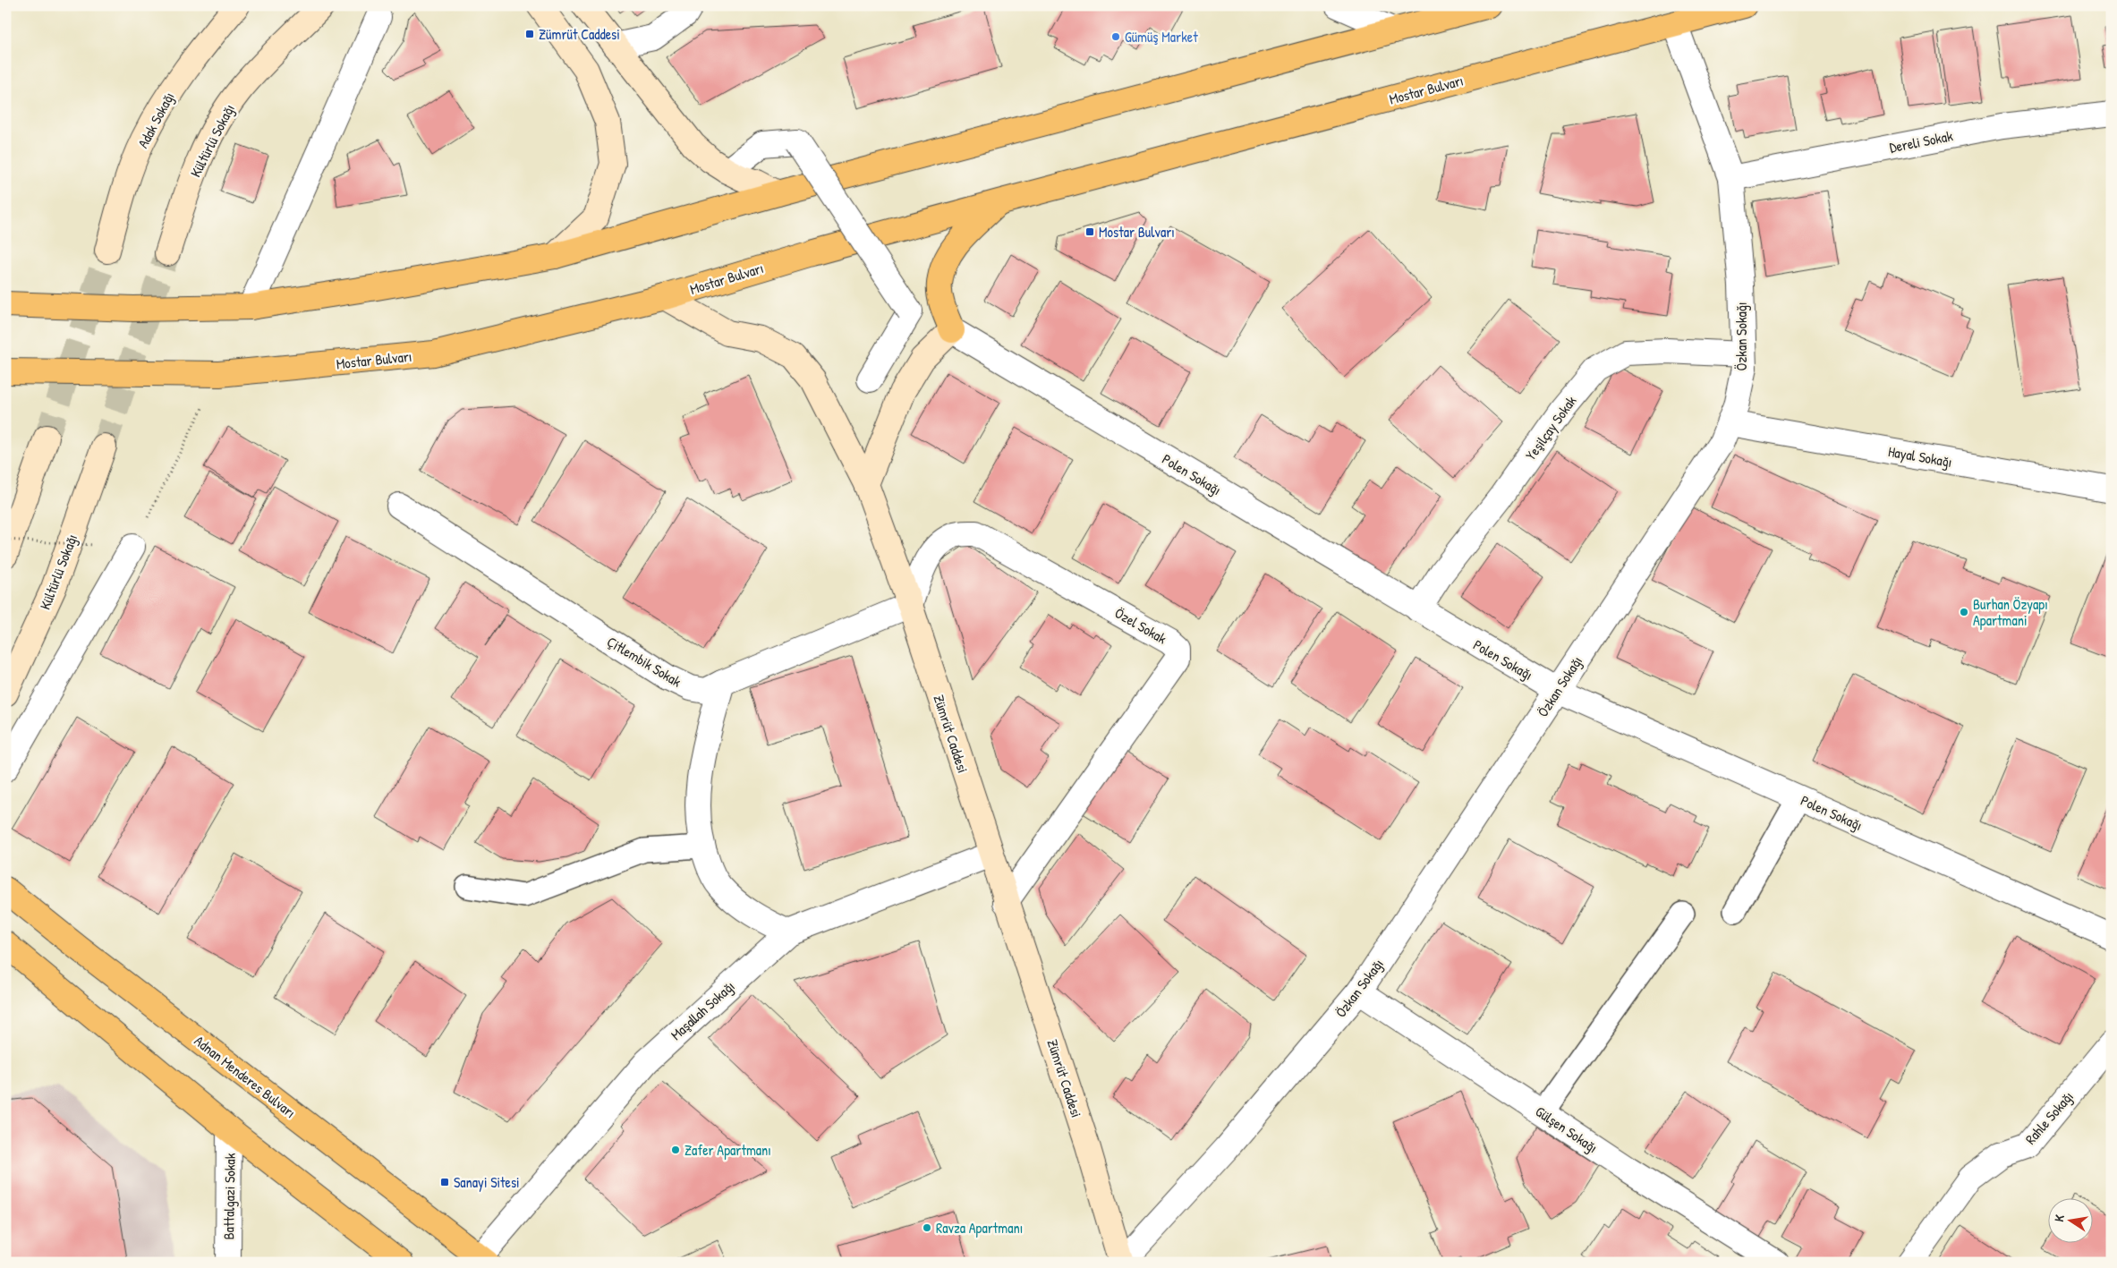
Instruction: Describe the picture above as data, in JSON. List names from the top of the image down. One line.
{"streets":{"main road":["Mostar Bulvarı","Adnan Menderes Bulvarı"],"street":["Adak Sokağı","Kültürlü Sokağı","Dereli Sokak","Özkan Sokağı","Yeşilçay Sokak","Hayal Sokağı","Polen Sokağı","Özel Sokak","Çitlembik Sokak","Zümrüt Caddesi","Maşallah Sokağı","Rahle Sokağı","Gülşen Sokağı","Battalgazi Sokak"]},"crossings":[["Mostar Bulvarı","Özkan Sokağı"],["Mostar Bulvarı","Zümrüt Caddesi"],["Dereli Sokak","Özkan Sokağı"],["Özkan Sokağı","Yeşilçay Sokak"],["Özkan Sokağı","Hayal Sokağı"],["Özkan Sokağı","Polen Sokağı"],["Özkan Sokağı","Zümrüt Caddesi"],["Özkan Sokağı","Gülşen Sokağı"],["Yeşilçay Sokak","Polen Sokağı"],["Özel Sokak","Çitlembik Sokak"],["Özel Sokak","Zümrüt Caddesi"],["Çitlembik Sokak","Zümrüt Caddesi"],["Zümrüt Caddesi","Maşallah Sokağı"],["Maşallah Sokağı","Adnan Menderes Bulvarı"]],"places":{"transit":["Zümrüt Caddesi","Mostar Bulvarı","Sanayi Sitesi"],"other":["Gümüş Market","Burhan Özyapı Apartmani","Zafer Apartmanı","Ravza Apartmanı"]},"north":"left"}
